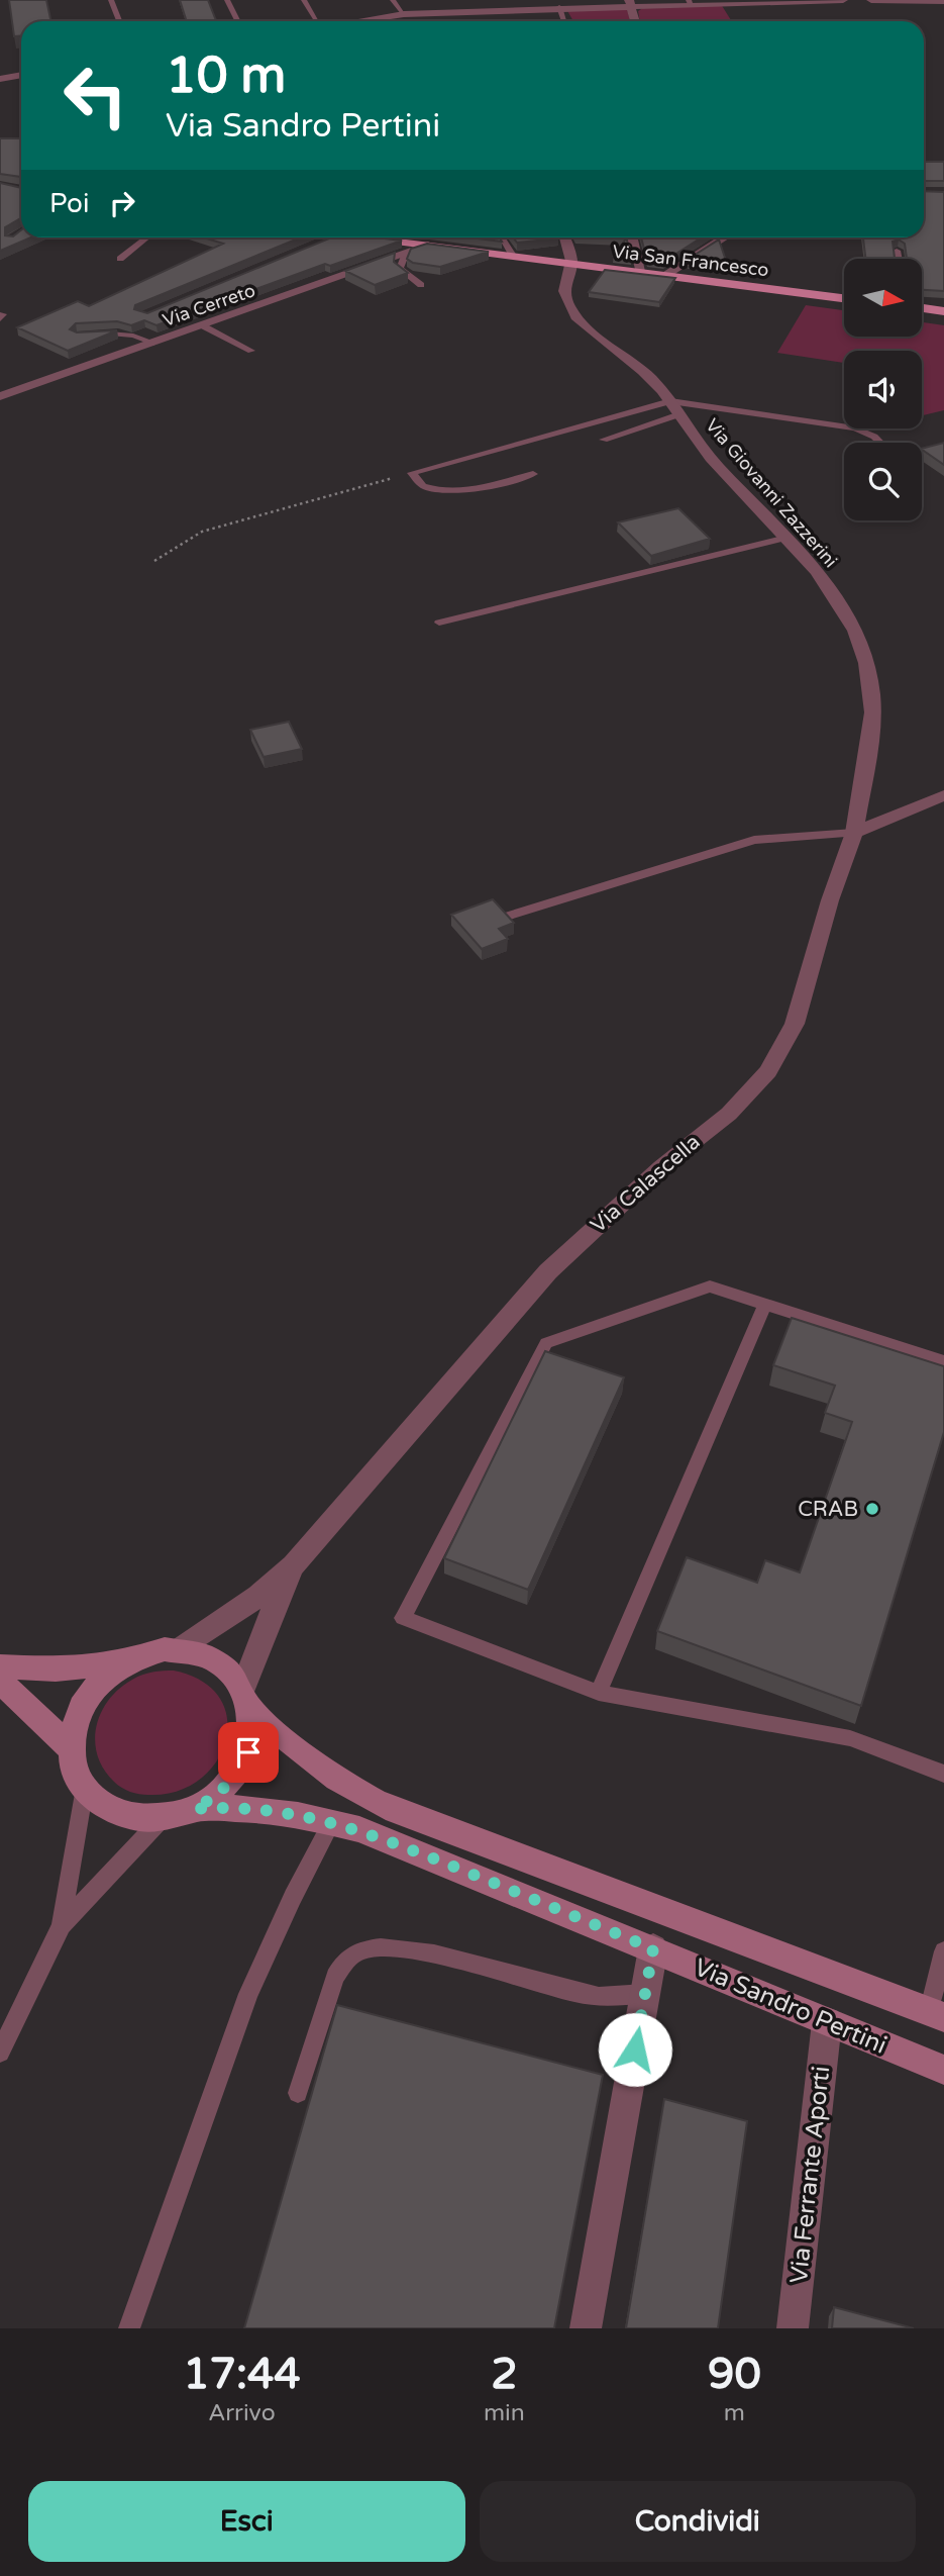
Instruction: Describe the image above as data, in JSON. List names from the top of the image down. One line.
{"streets":{"main road":["Via San Francesco","Via Sandro Pertini"],"street":["Via Cerreto","Via Giovanni Zazzerini","Via Calascella","Via Ferrante Aporti"]},"crossings":[["Via San Francesco","Via Cerreto"],["Via San Francesco","Via Giovanni Zazzerini"],["Via Giovanni Zazzerini","Via Calascella"],["Via Calascella","Via Sandro Pertini"],["Via Sandro Pertini","Via Ferrante Aporti"]],"places":["CRAB"],"north":"right","page":{"turn":["10 m","Via Sandro Pertini"],"then":"Poi","eta":["17:44","Arrivo","2","min","90","m"],"buttons":["Esci","Condividi"]}}
